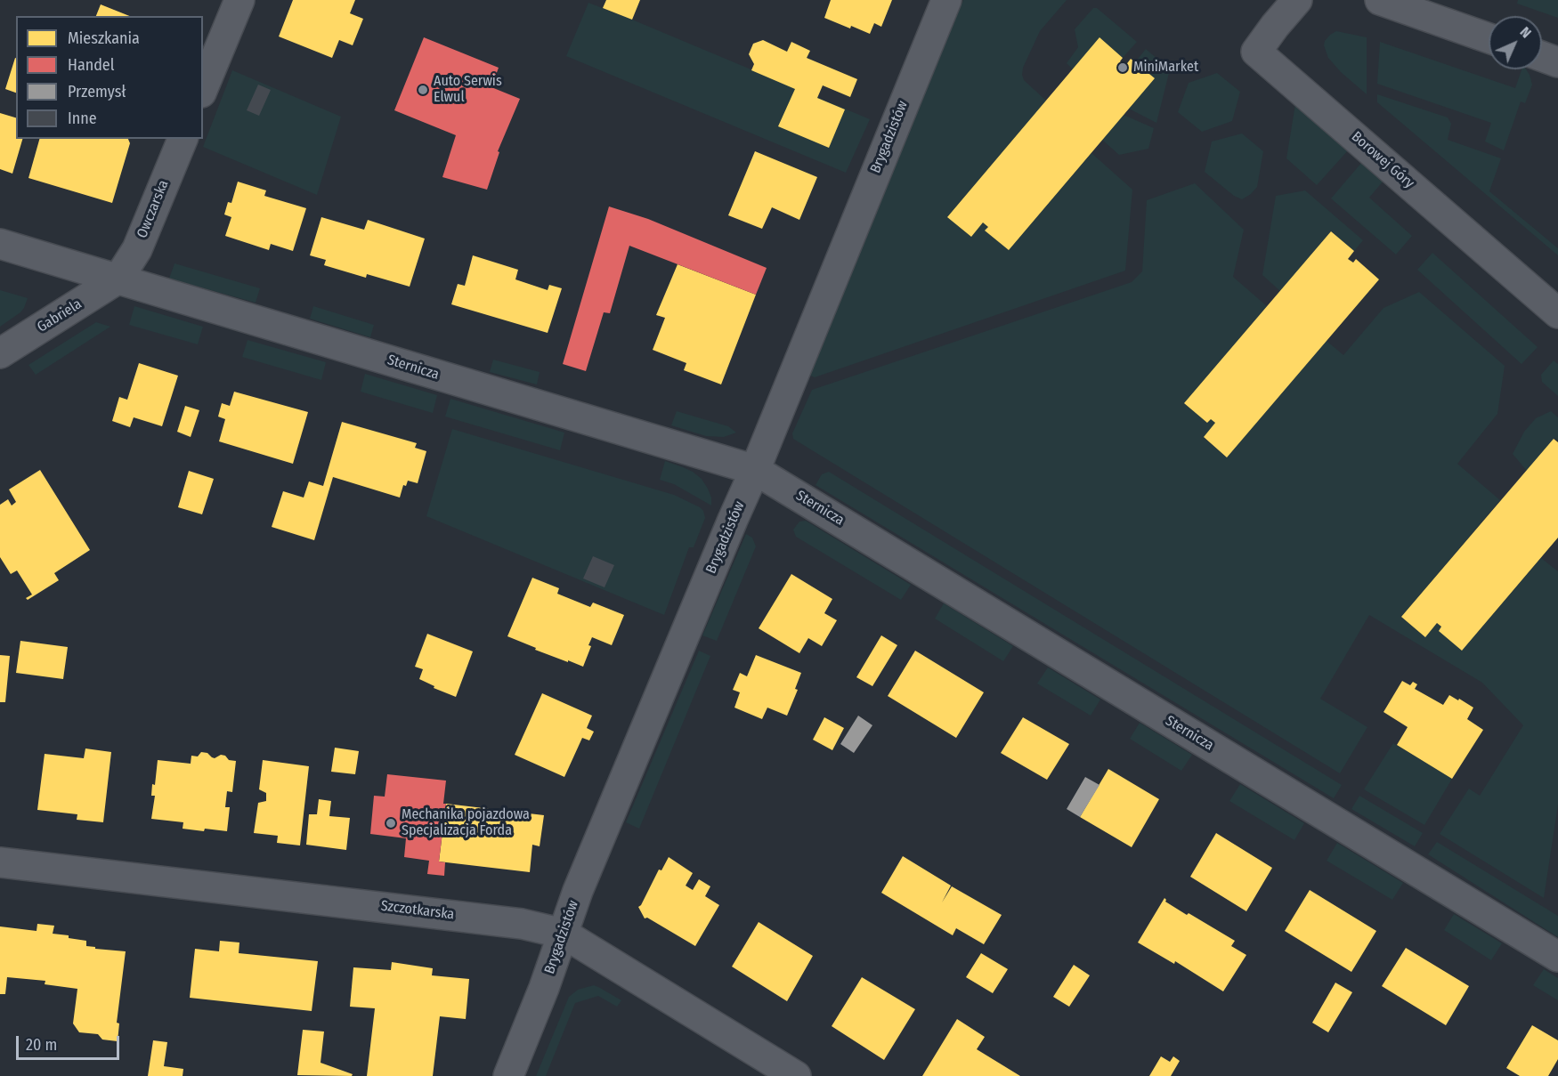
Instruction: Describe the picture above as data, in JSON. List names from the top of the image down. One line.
{"streets":{"street":["Brygadzistów","Borowej Góry","Owczarska","Gabriela","Sternicza","Szczotkarska"]},"crossings":[["Brygadzistów","Sternicza"],["Brygadzistów","Szczotkarska"],["Owczarska","Gabriela"],["Owczarska","Sternicza"],["Gabriela","Sternicza"]],"places":["MiniMarket","Auto Serwis Elwul","Mechanika pojazdowa Specjalizacja Forda"],"legend":["Mieszkania","Handel","Przemysł","Inne"],"scale_bar":"20 m","north":"top right"}
